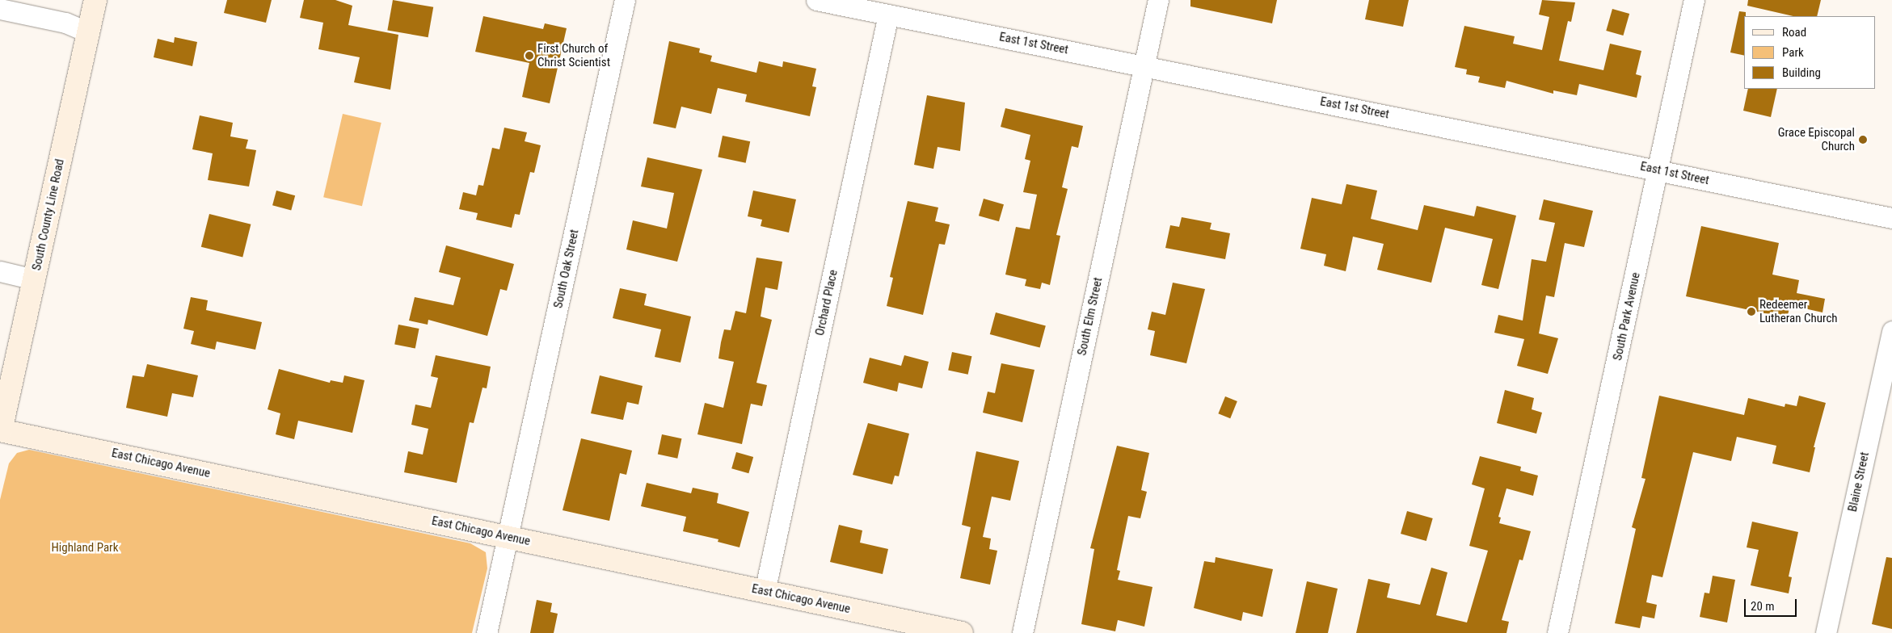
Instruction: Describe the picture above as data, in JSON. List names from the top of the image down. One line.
{"streets":{"main road":["South County Line Road","East Chicago Avenue"],"street":["East 1st Street","South Oak Street","Orchard Place","South Elm Street","South Park Avenue","Blaine Street"]},"crossings":[["East 1st Street","Orchard Place"],["East 1st Street","South Elm Street"],["East 1st Street","South Park Avenue"],["South County Line Road","East Chicago Avenue"],["South Oak Street","East Chicago Avenue"],["Orchard Place","East Chicago Avenue"]],"parks":["Highland Park"],"places":["First Church of Christ Scientist","Grace Episcopal Church","Redeemer Lutheran Church"],"legend":["Road","Park","Building"],"scale_bar":"20 m"}
